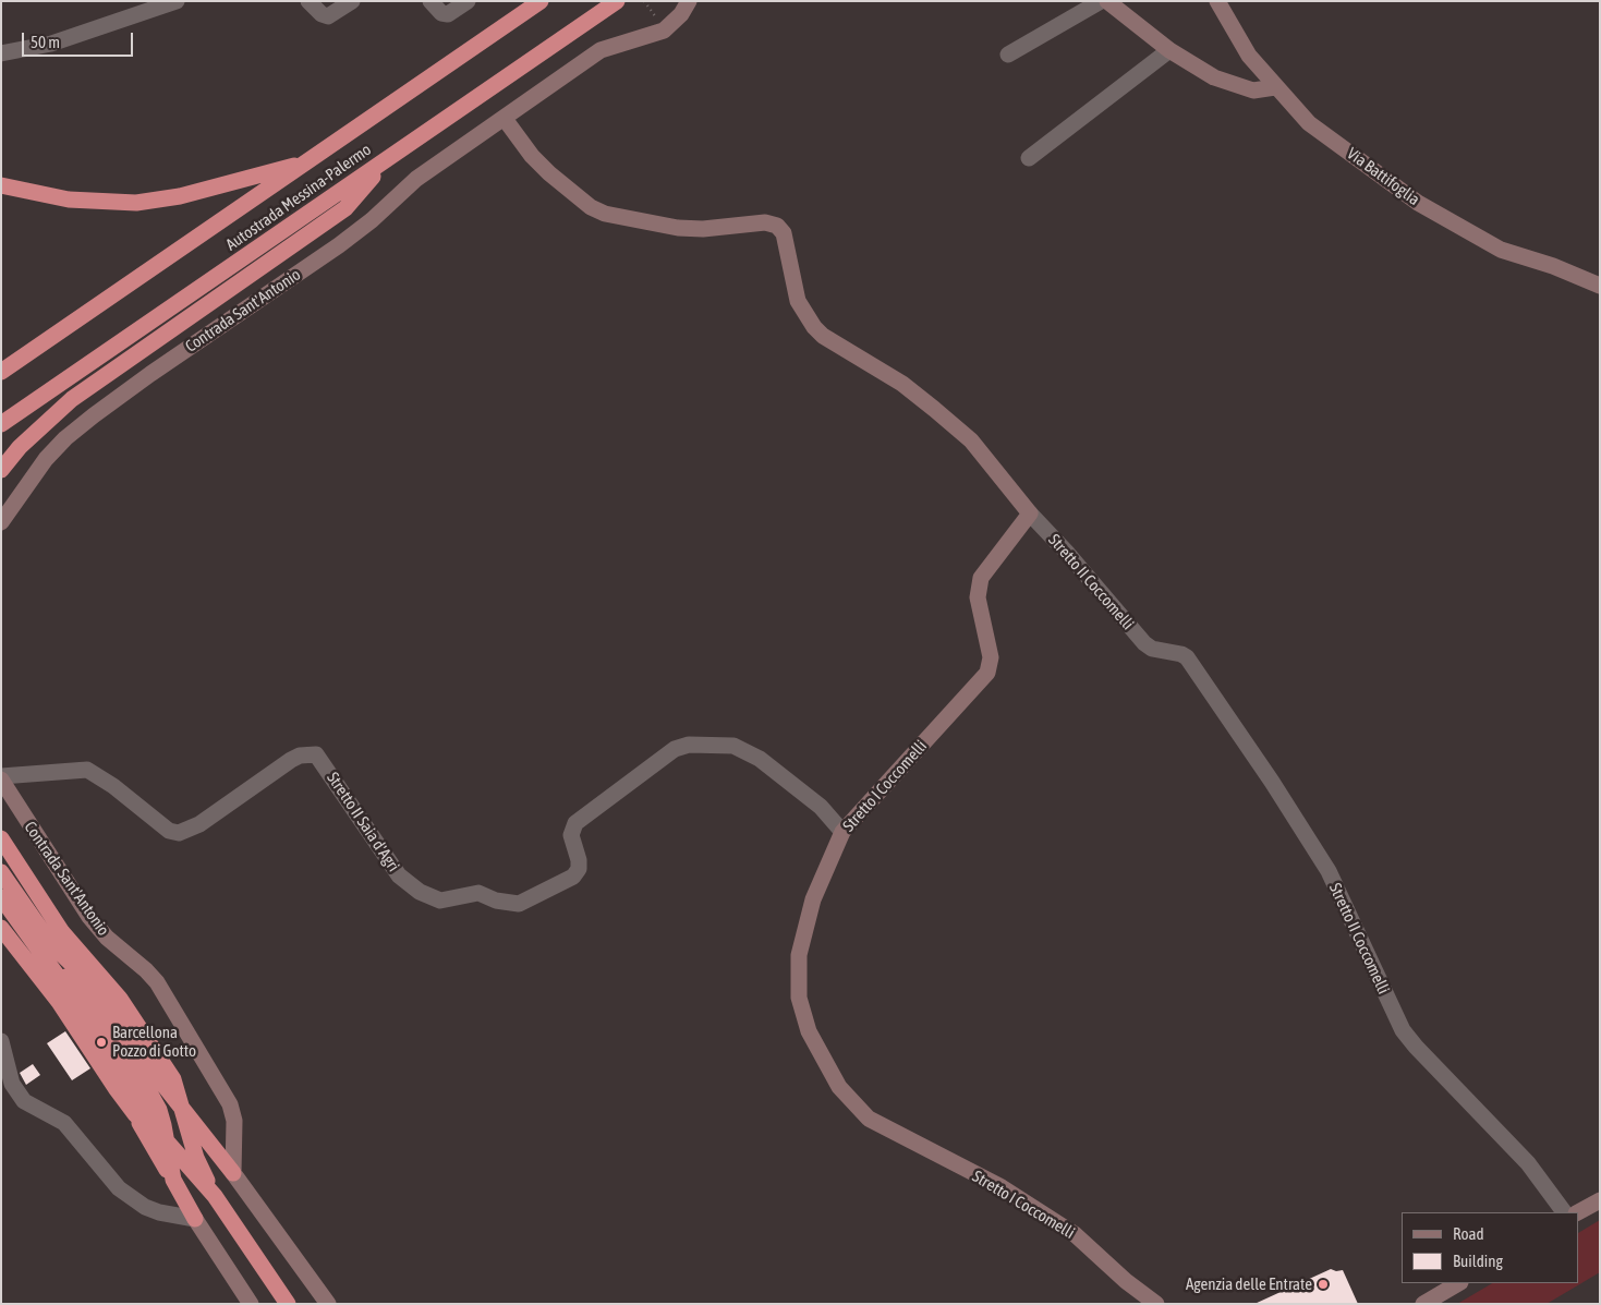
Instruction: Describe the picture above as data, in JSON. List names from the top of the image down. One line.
{"streets":{"highway":["Autostrada Messina-Palermo"],"street":["Via Battifoglia","Contrada Sant'Antonio","Stretto II Coccomelli","Stretto I Coccomelli","Stretto II Saia d'Agri"]},"crossings":[["Contrada Sant'Antonio","Stretto II Coccomelli"],["Contrada Sant'Antonio","Stretto II Saia d'Agri"],["Stretto II Coccomelli","Stretto I Coccomelli"],["Stretto I Coccomelli","Stretto II Saia d'Agri"]],"places":["Barcellona Pozzo di Gotto","Agenzia delle Entrate"],"legend":["Road","Building"],"scale_bar":"50 m"}
